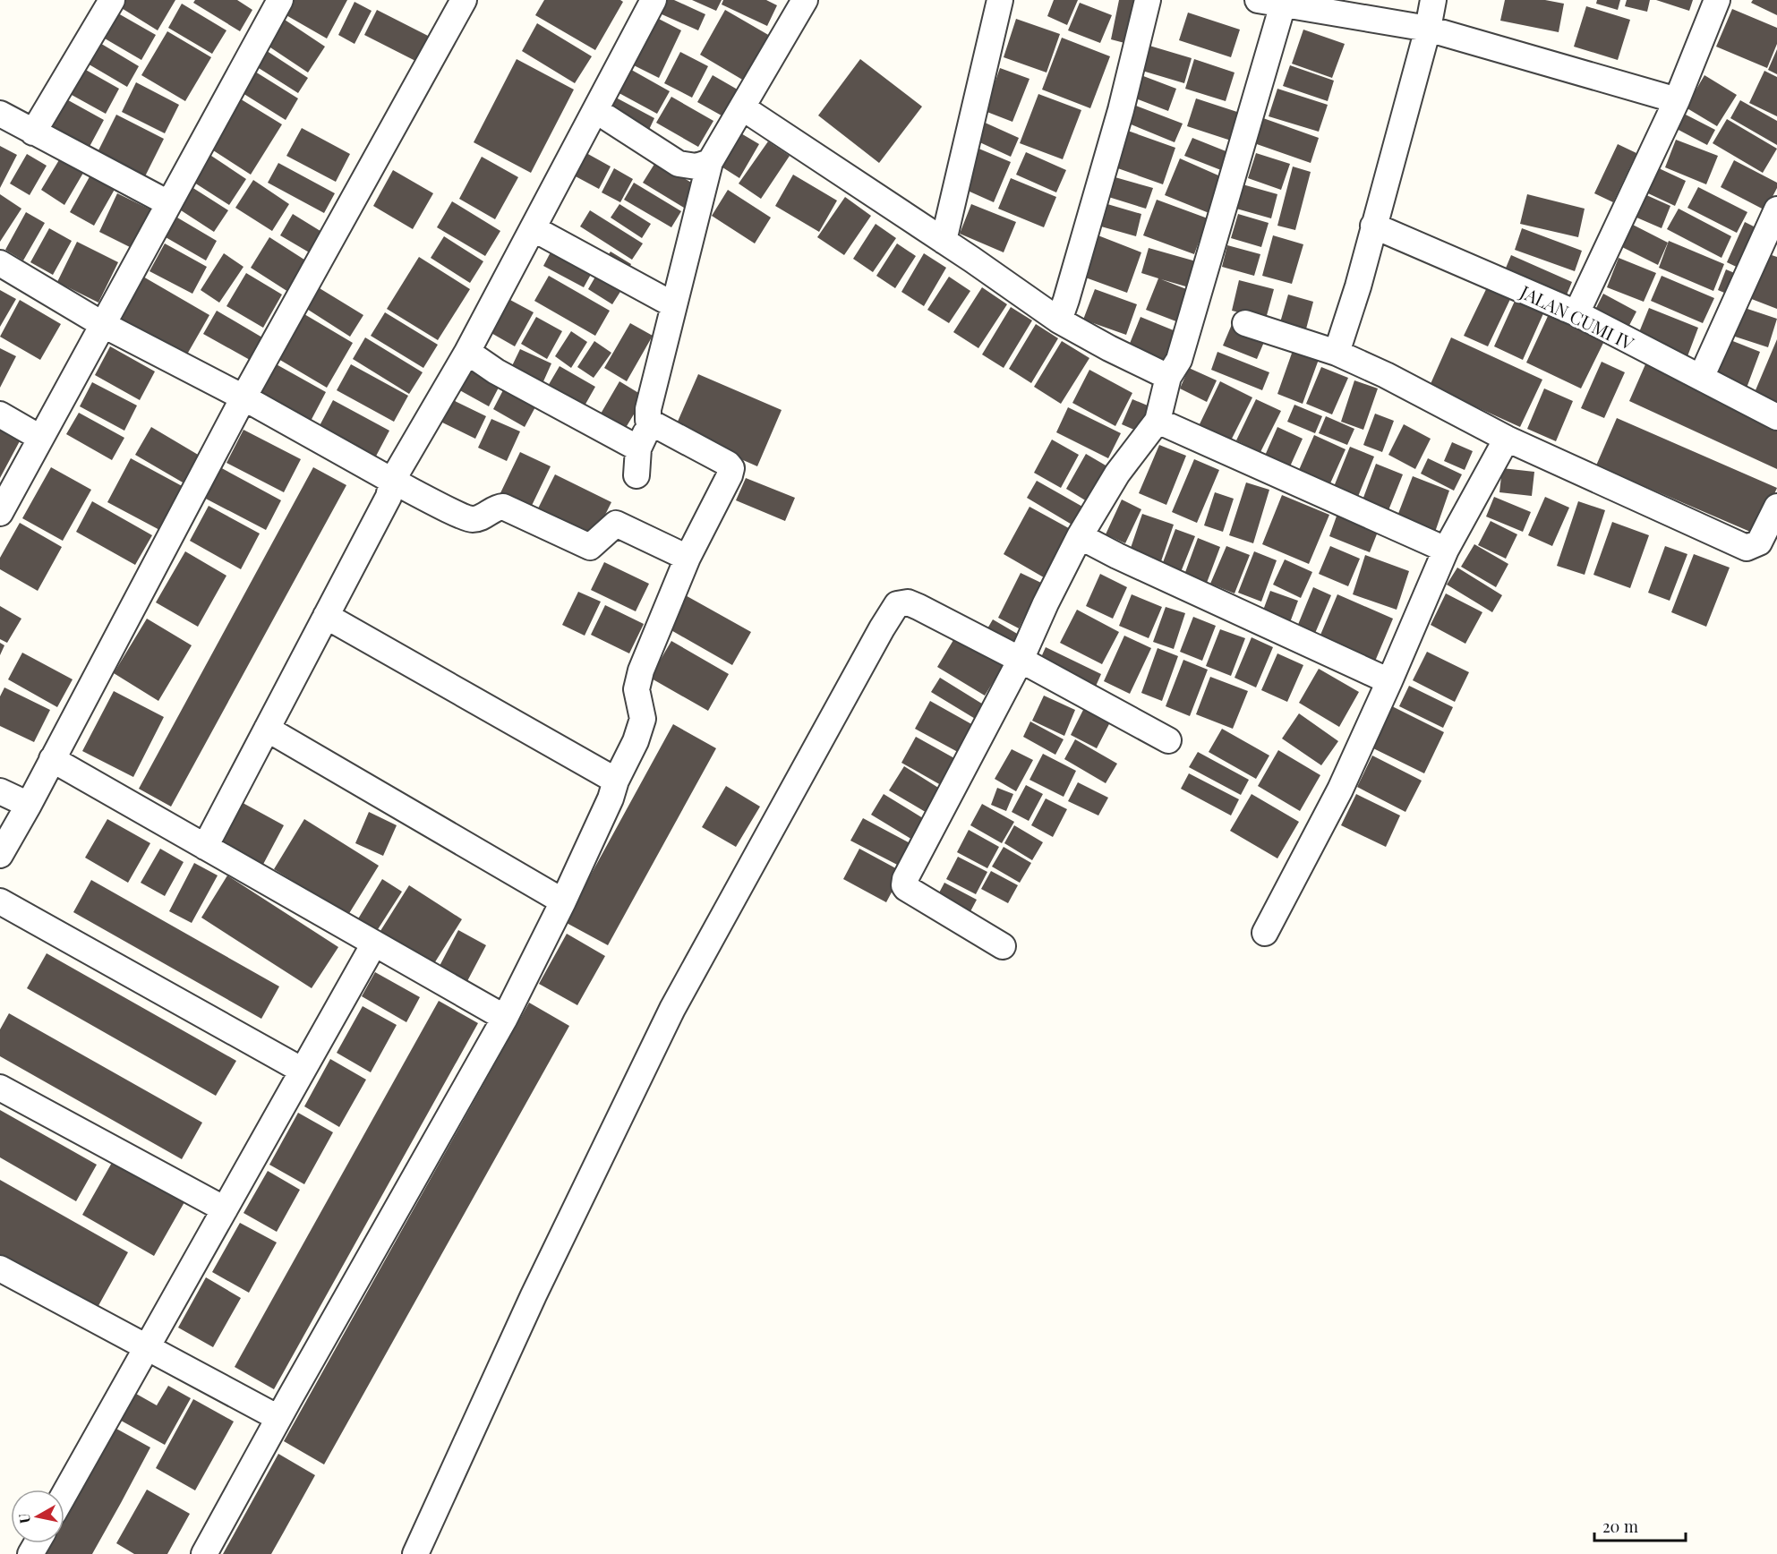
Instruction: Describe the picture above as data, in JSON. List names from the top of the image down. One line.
{"streets":{"street":["JALAN CUMI IV"]},"scale_bar":"20 m","north":"left"}
